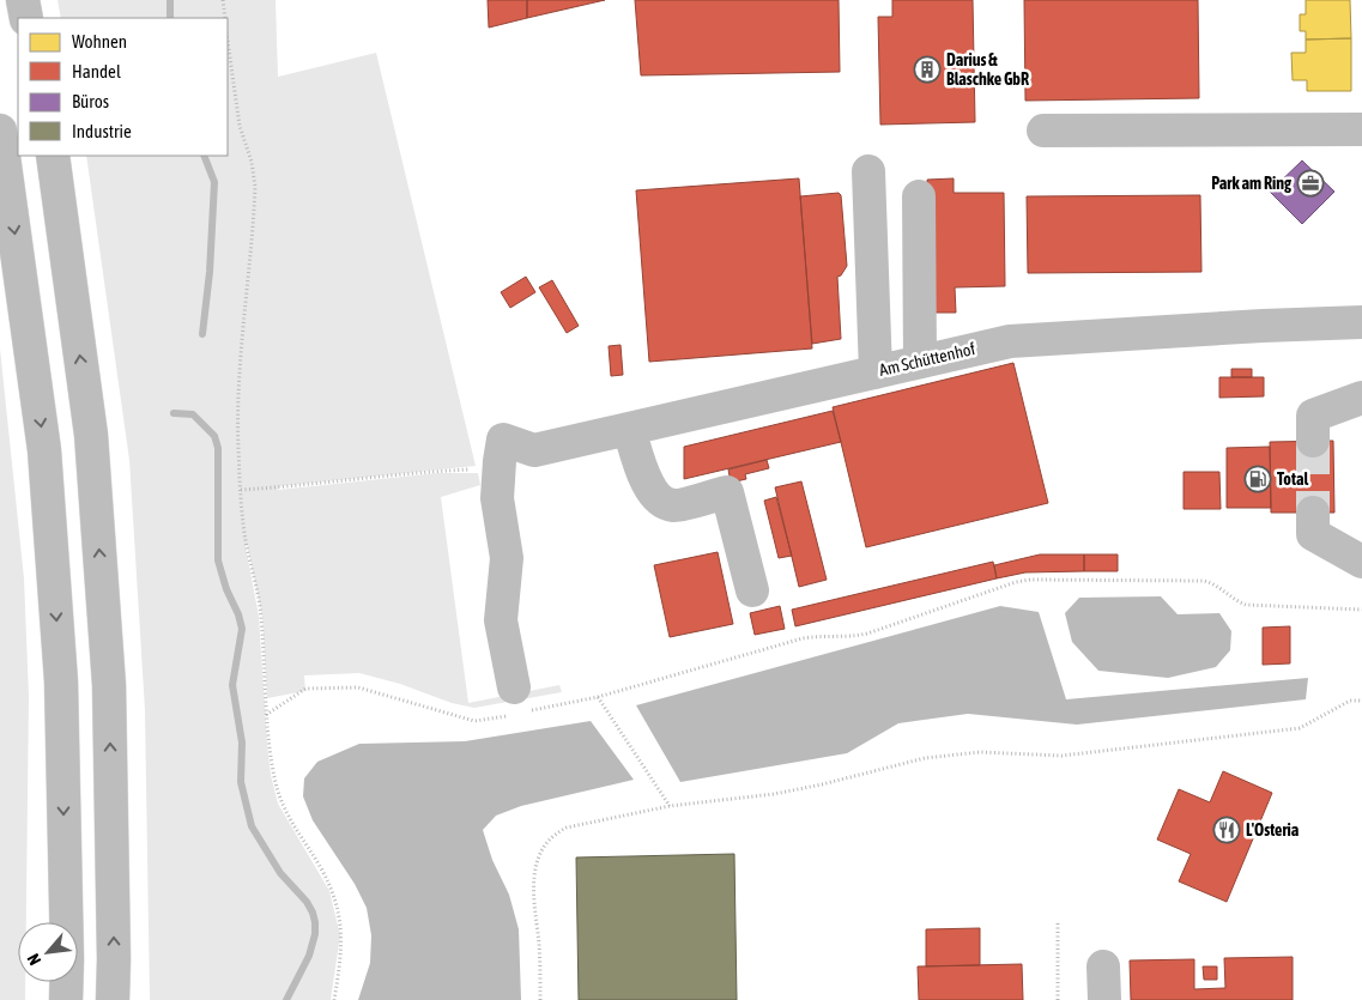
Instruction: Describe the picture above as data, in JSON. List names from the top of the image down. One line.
{"streets":{"main road":["Am Schüttenhof"]},"places":{"building":["Darius & Blaschke GbR"],"office":["Park am Ring"],"fuel station":["Total"],"restaurant":["L'Osteria"]},"legend":["Wohnen","Handel","Büros","Industrie"],"north":"bottom left"}
